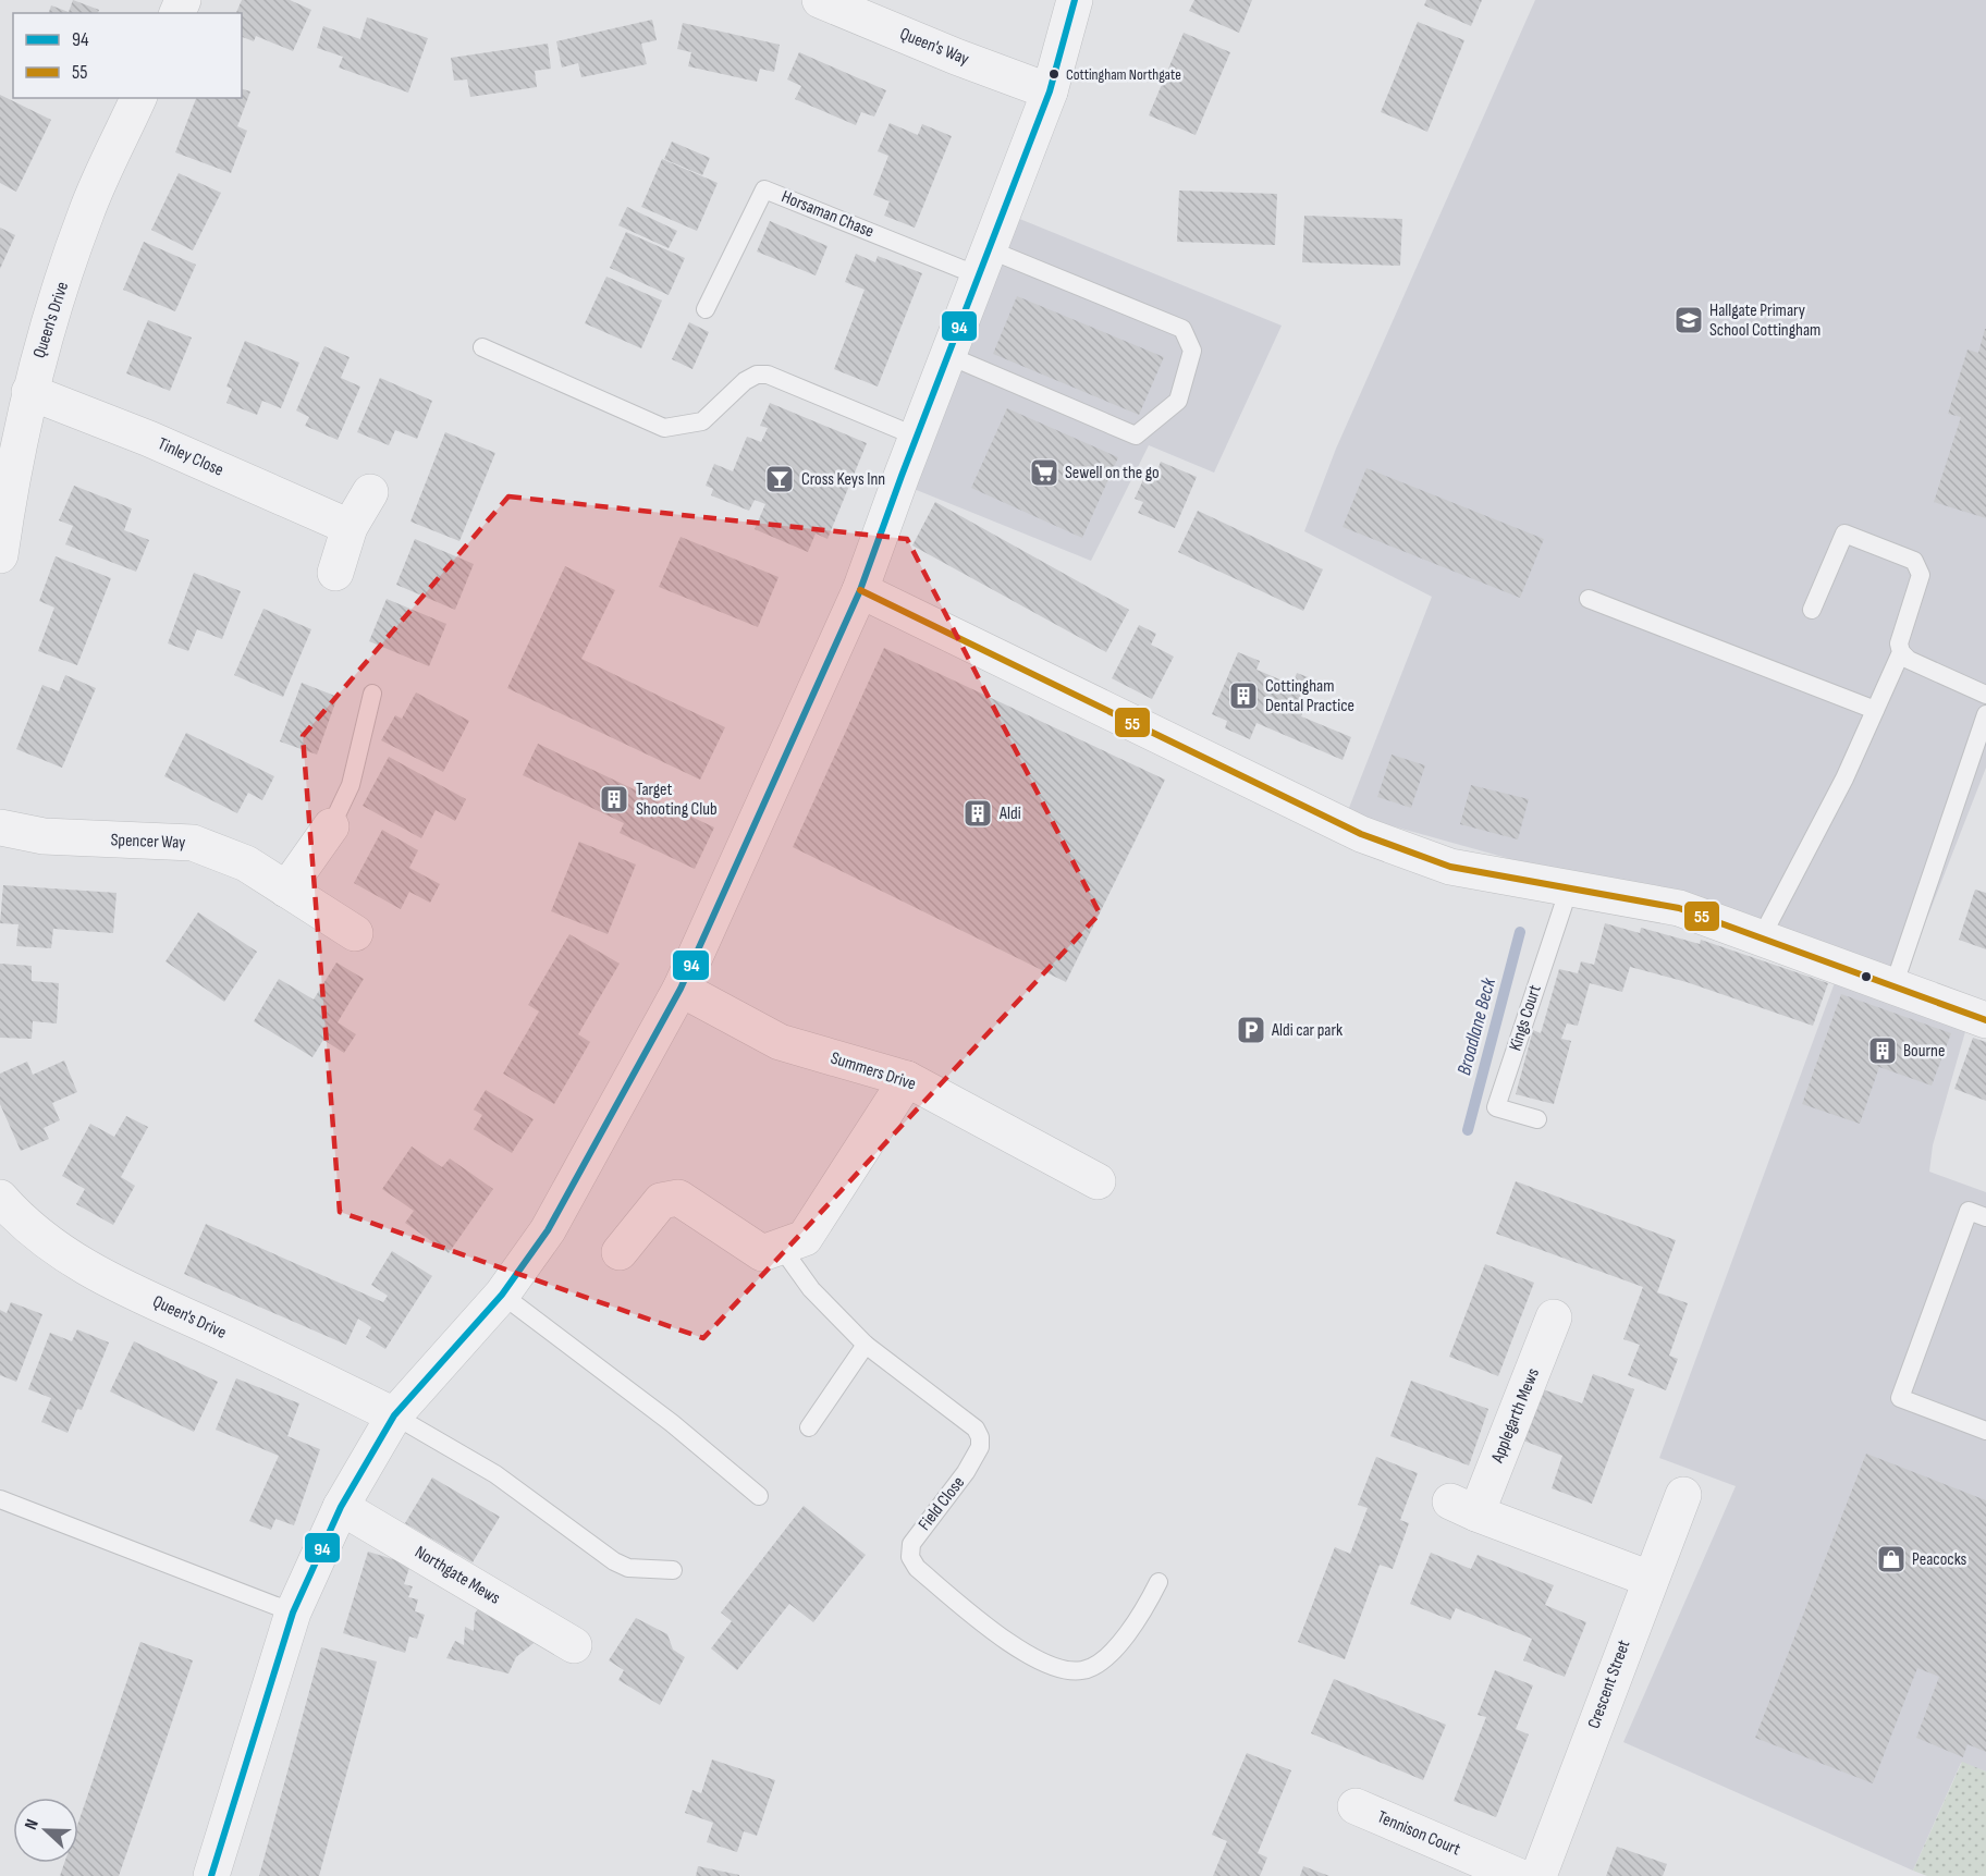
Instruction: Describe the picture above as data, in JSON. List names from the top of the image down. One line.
{"streets":{"street":["Queen's Way","Queen's Drive","Tinley Close","Spencer Way","Summers Drive","Applegarth Mews","Northgate Mews","Crescent Street","Tennison Court"],"lane":["Horsaman Chase","Kings Court","Field Close"]},"crossings":[["Queen's Drive","Tinley Close"],["Applegarth Mews","Crescent Street"]],"water":["Broadlane Beck"],"places":{"other":["Cottingham Northgate"],"school or university":["Hallgate Primary School Cottingham"],"supermarket":["Sewell on the go"],"bar":["Cross Keys Inn"],"building":["Cottingham Dental Practice","Target Shooting Club","Aldi","Bourne"],"parking":["Aldi car park"],"shop":["Peacocks"]},"lines":["transit line 94","transit line 55"],"legend":["94","55"],"north":"left"}
